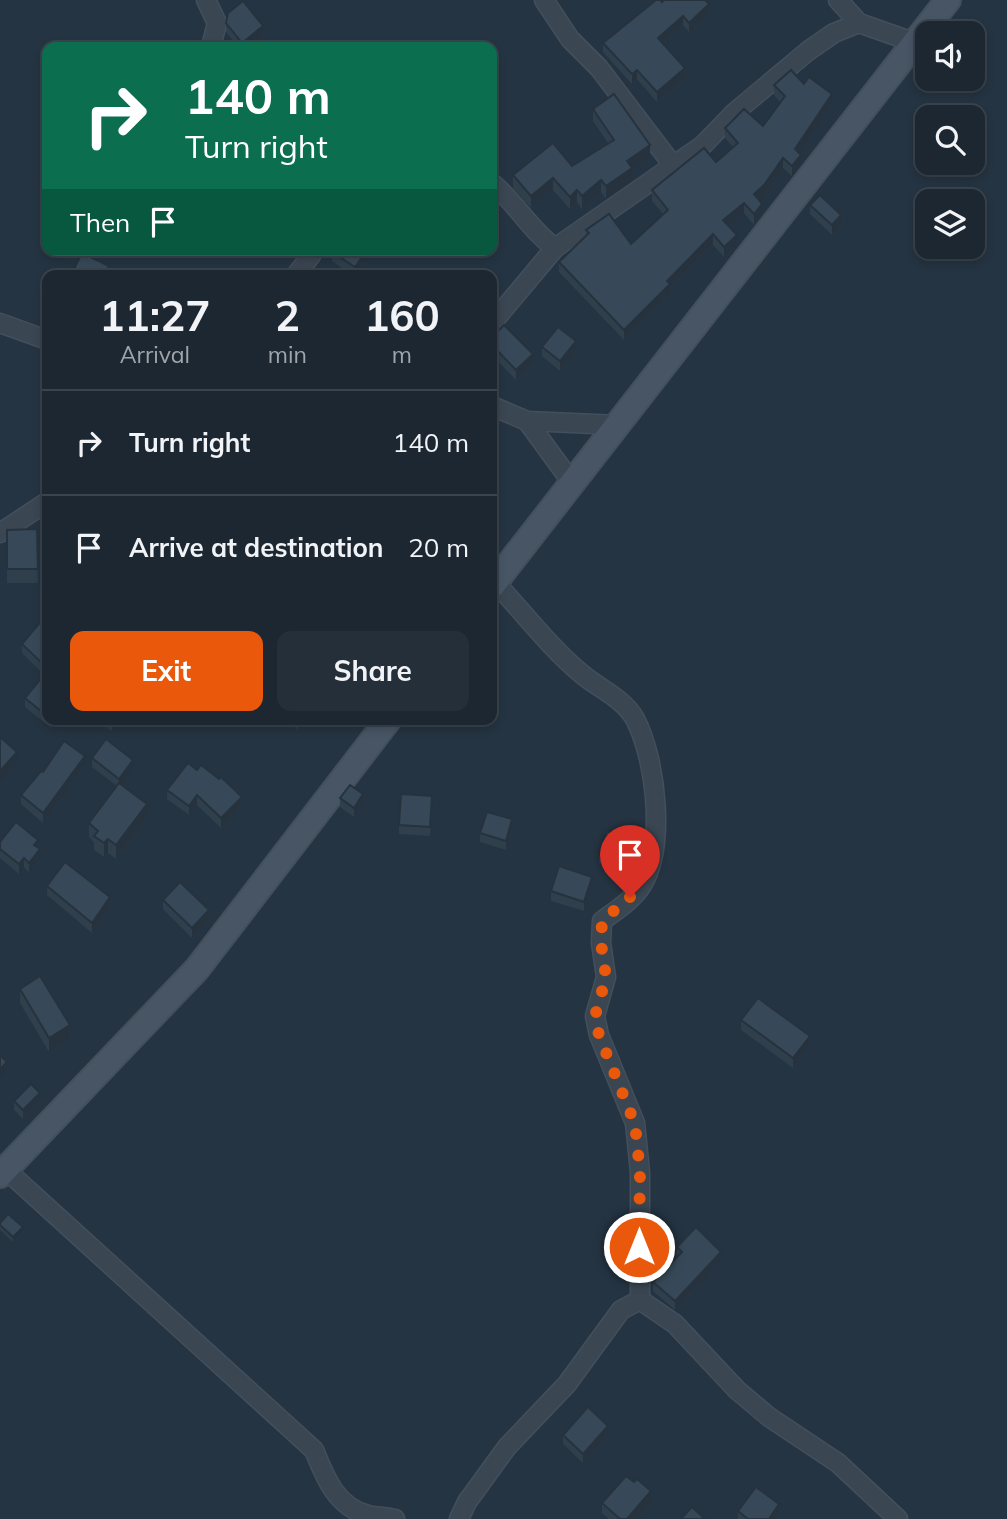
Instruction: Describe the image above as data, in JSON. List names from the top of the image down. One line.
{"page":{"turn":["140 m","Turn right"],"then":"Then","eta":["11:27","Arrival","2","min","160","m"],"list":[{"name":"Turn right","value":"140 m"},{"name":"Arrive at destination","value":"20 m"}],"buttons":["Exit","Share"]}}
